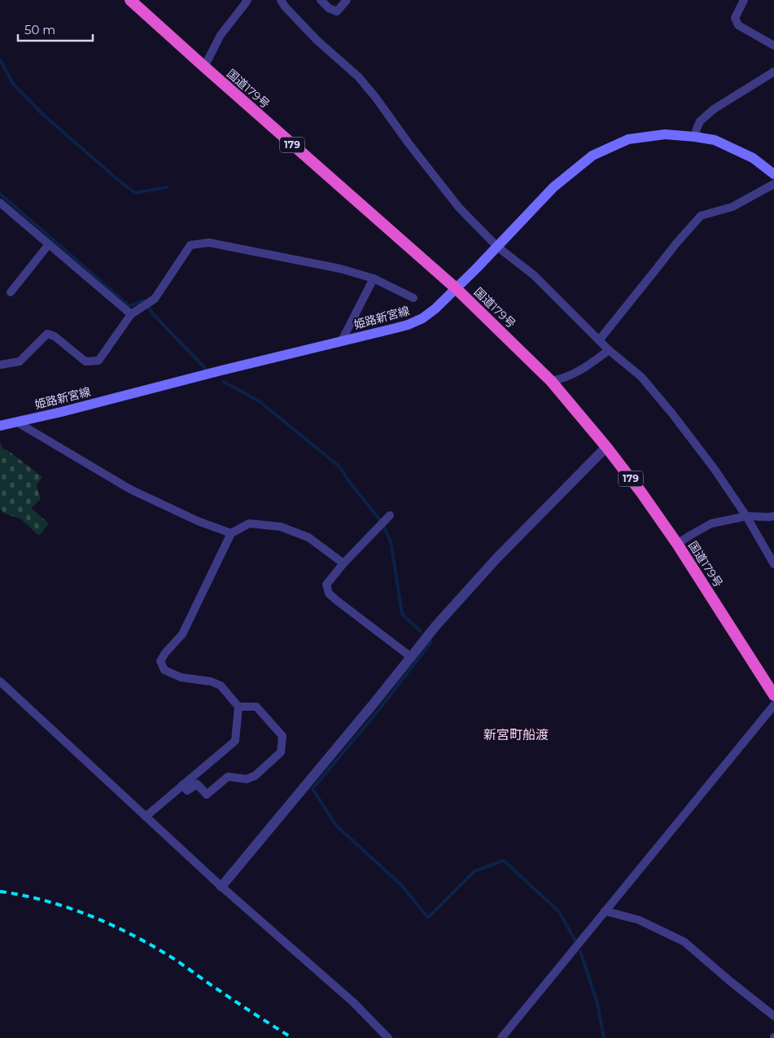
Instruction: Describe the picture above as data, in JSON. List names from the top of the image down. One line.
{"streets":{"highway":["国道179号","179"],"main road":["姫路新宮線"]},"crossings":[["国道179号","姫路新宮線"]],"districts":["新宮町船渡"],"scale_bar":"50 m"}
